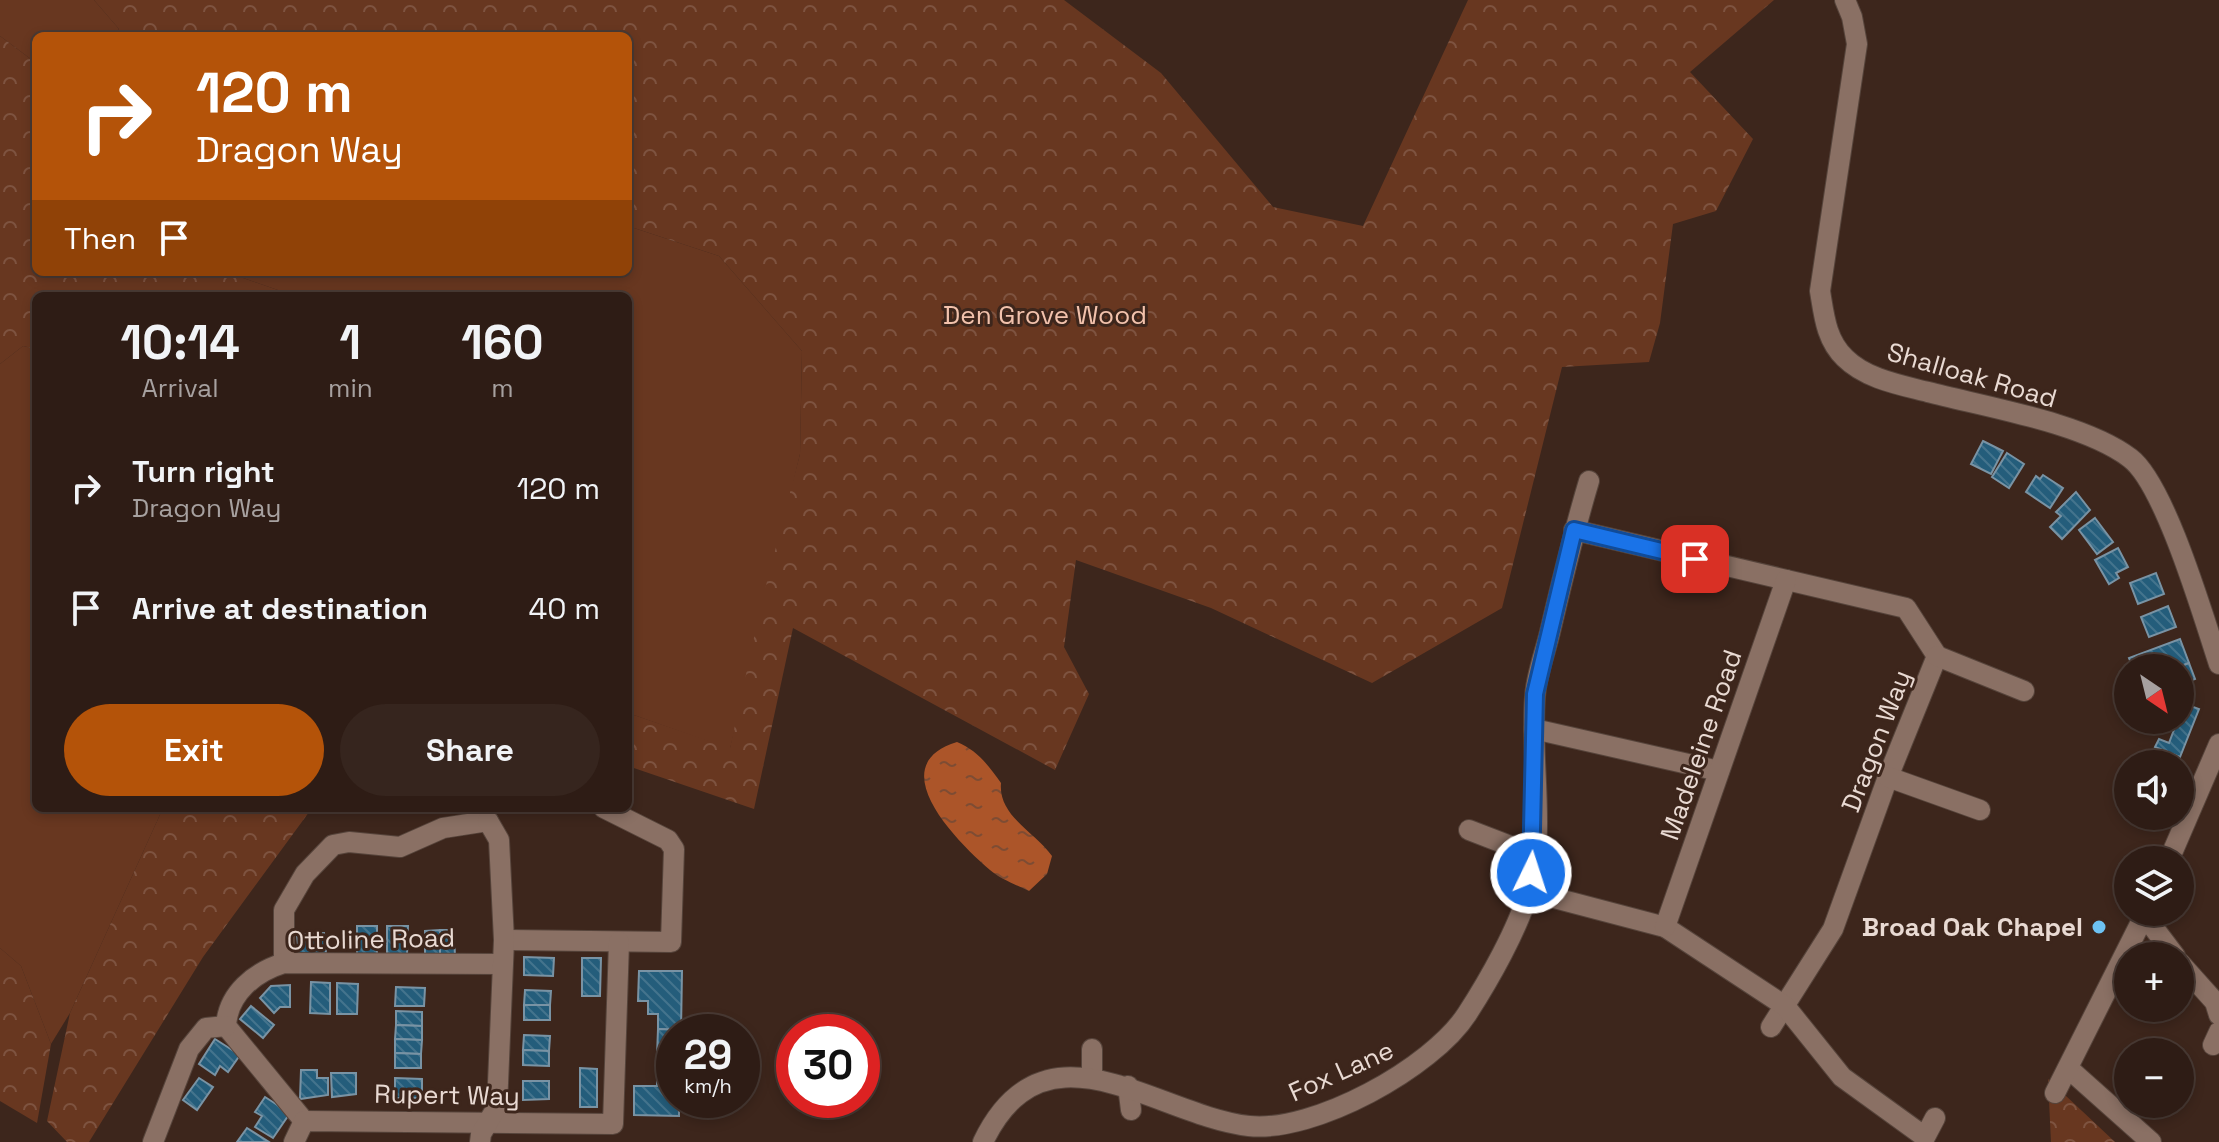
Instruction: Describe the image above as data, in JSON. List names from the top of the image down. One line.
{"streets":{"street":["Shalloak Road","Dragon Way","Madeleine Road","Ottoline Road","Fox Lane","Rupert Way"]},"crossings":[["Dragon Way","Madeleine Road"],["Dragon Way","Fox Lane"]],"parks":["Den Grove Wood"],"places":["Broad Oak Chapel"],"north":"bottom right","page":{"turn":["120 m","Dragon Way"],"then":"Then","eta":["10:14","Arrival","1","min","160","m"],"list":[{"name":"Turn right","note":"Dragon Way","value":"120 m"},{"name":"Arrive at destination","value":"40 m"}],"map_buttons":["+","−"],"buttons":["Exit","Share"],"speed":"29 km/h","limit":"30"}}
